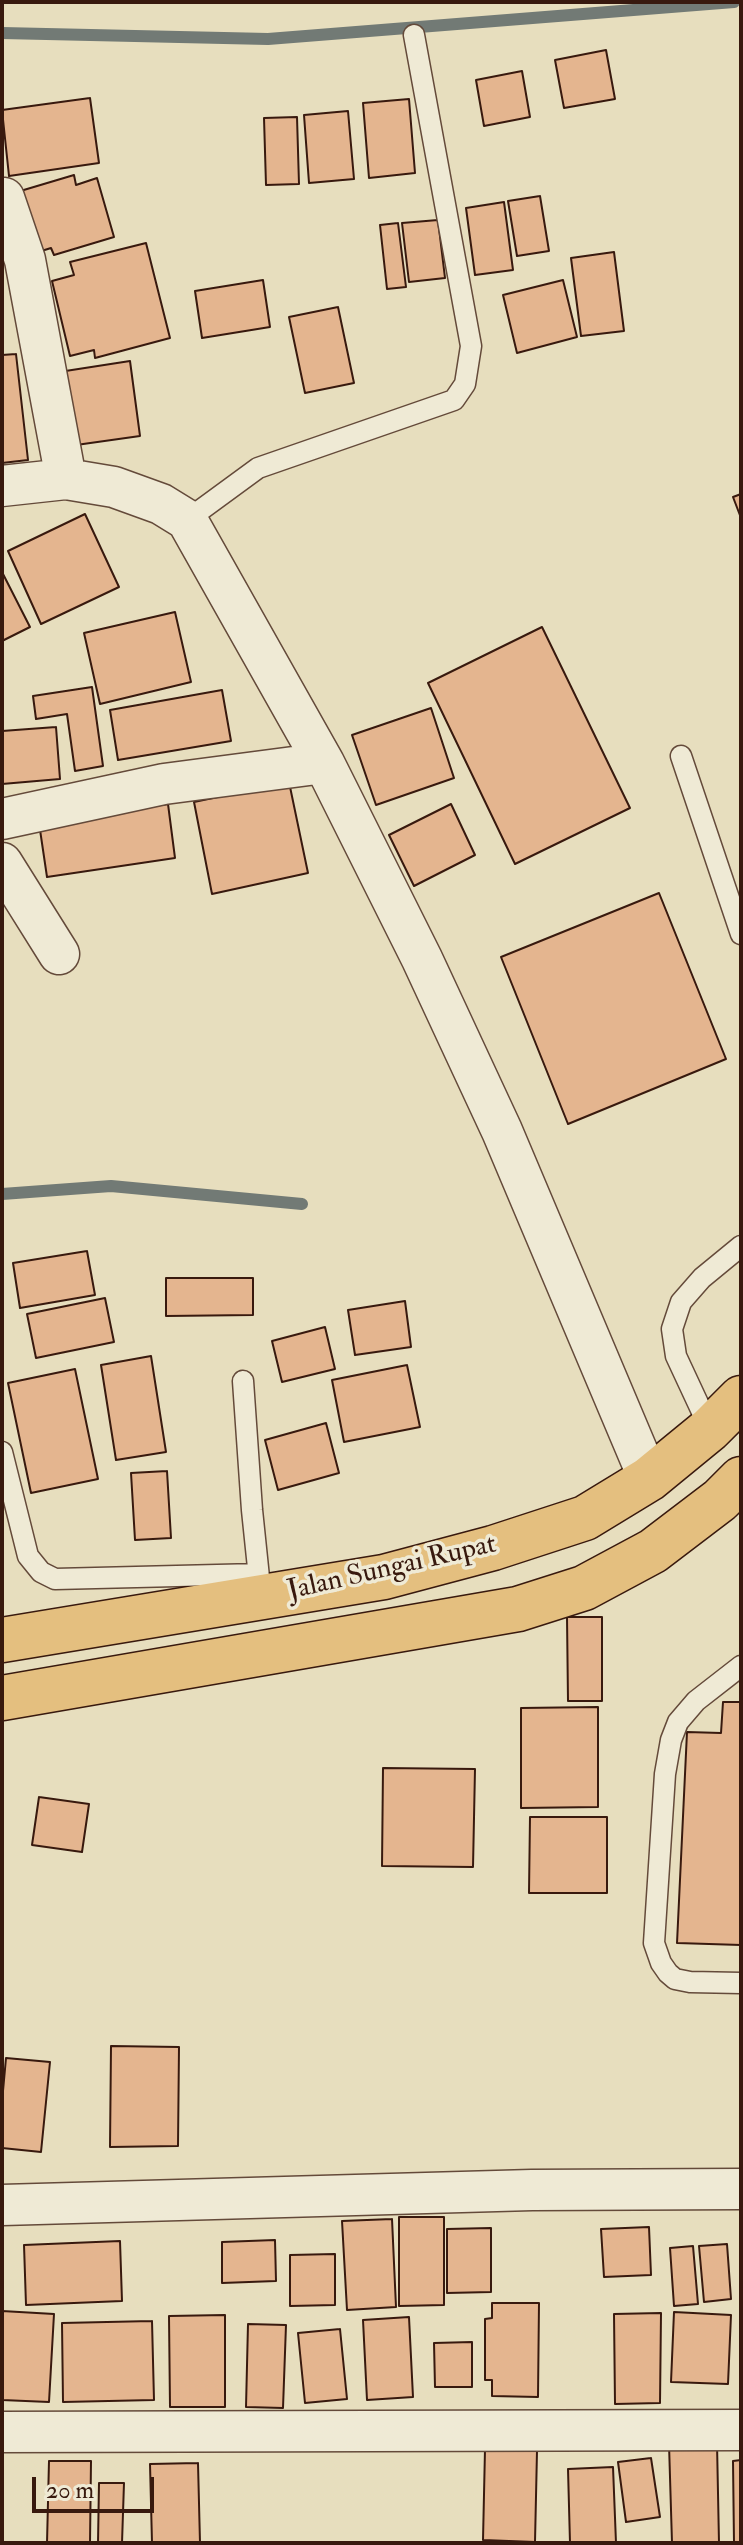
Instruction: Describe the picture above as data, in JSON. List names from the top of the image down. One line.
{"streets":{"main road":["Jalan Sungai Rupat"]},"scale_bar":"20 m"}
